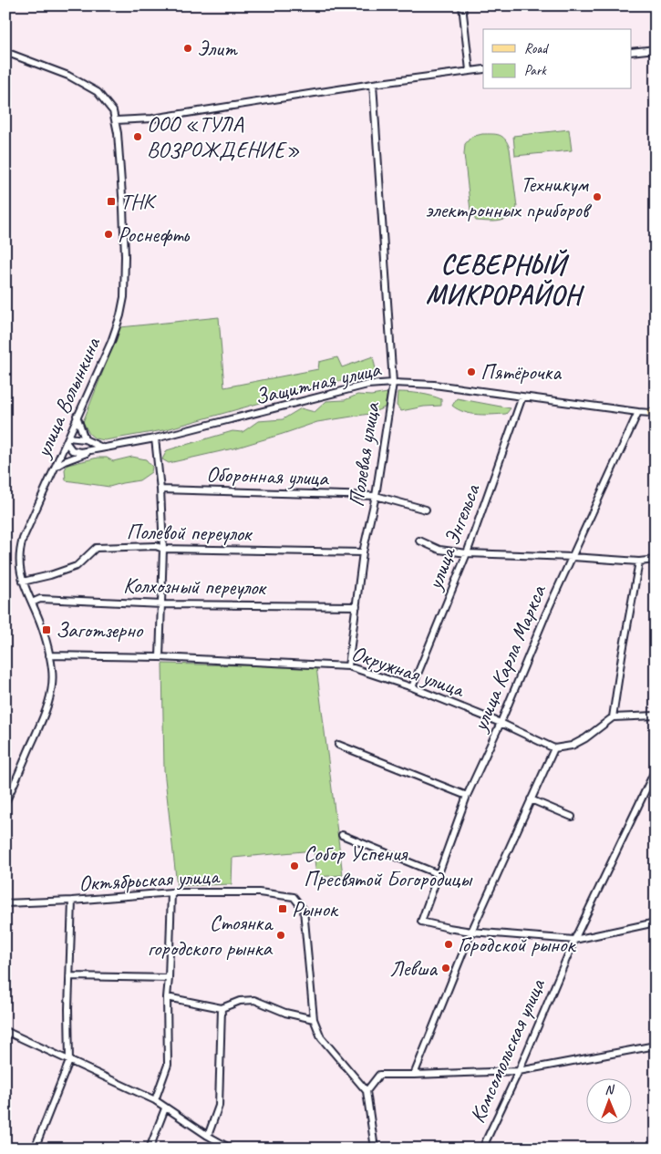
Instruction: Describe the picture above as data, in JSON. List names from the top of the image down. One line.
{"streets":{"street":["Защитная улица","улица Волынкина","Полевая улица","Оборонная улица","Полевой переулок","улица Энгельса","Колхозный переулок","улица Карла Маркса","Окружная улица","Октябрьская улица","Комсомольская улица"]},"crossings":[["Защитная улица","Полевая улица"],["Защитная улица","улица Энгельса"],["Защитная улица","улица Карла Маркса"],["улица Волынкина","Полевой переулок"],["улица Волынкина","Колхозный переулок"],["улица Волынкина","Окружная улица"],["Полевая улица","Оборонная улица"],["Полевая улица","Полевой переулок"],["Полевая улица","Колхозный переулок"],["Полевая улица","Окружная улица"],["улица Энгельса","Окружная улица"],["улица Карла Маркса","Окружная улица"]],"districts":["СЕВЕРНЫЙ МИКРОРАЙОН"],"places":{"other":["Элит","ООО «ТУЛА ВОЗРОЖДЕНИЕ»","Техникум электронных приборов","Роснефть","Пятёрочка","Собор Успения Пресвятой Богородицы","Cтоянка городского рынка","Городской рынок","Левша"],"transit":["ТНК","Заготзерно","Рынок"]},"legend":["Road","Park"],"north":"top"}
